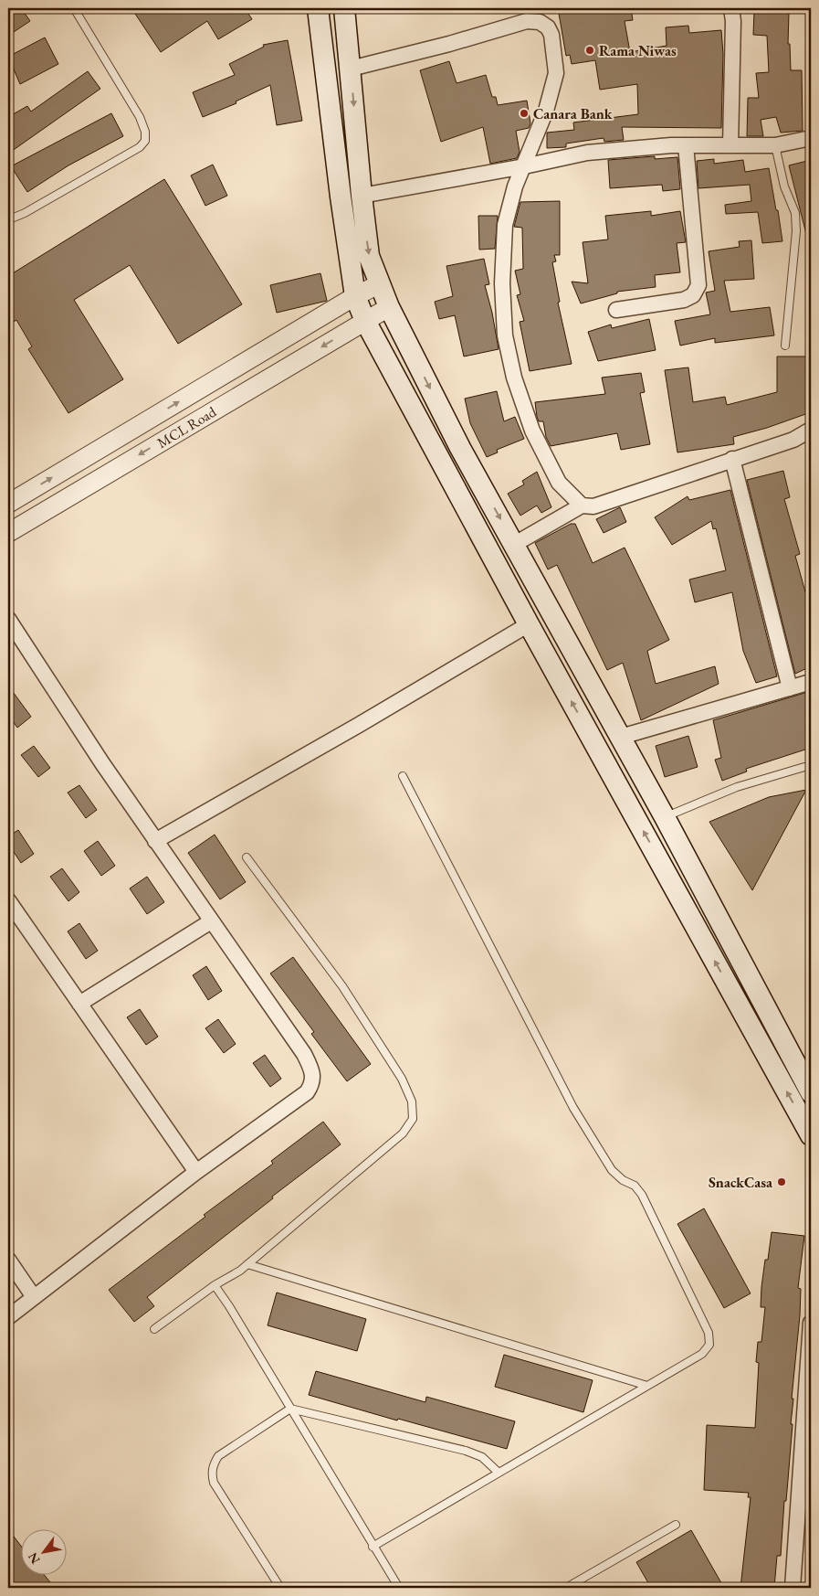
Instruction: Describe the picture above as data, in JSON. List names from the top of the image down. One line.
{"streets":{"street":["MCL Road"]},"places":["Rama Niwas","Canara Bank","SnackCasa"],"north":"bottom left"}
